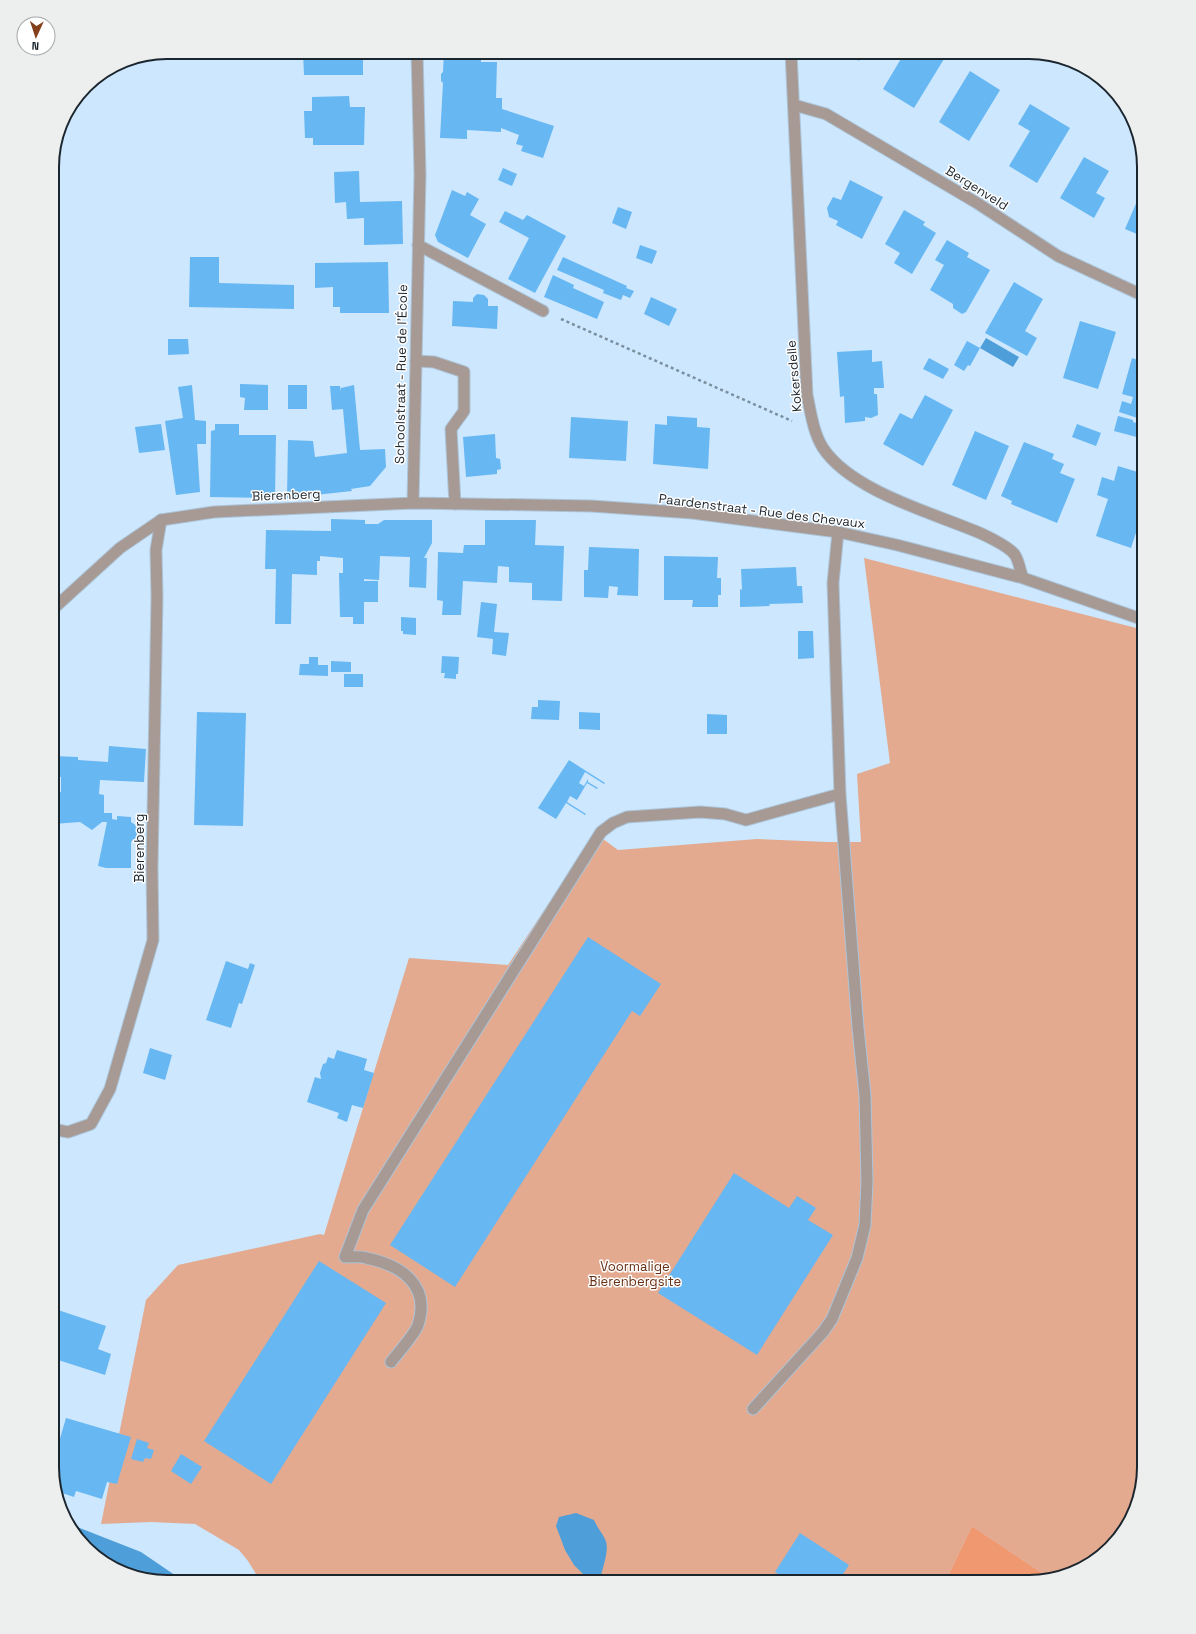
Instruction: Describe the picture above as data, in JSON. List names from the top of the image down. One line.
{"streets":{"street":["Bergenveld","Schoolstraat - Rue de l'École","Kokersdelle","Bierenberg","Paardenstraat - Rue des Chevaux"]},"crossings":[["Bergenveld","Kokersdelle"],["Schoolstraat - Rue de l'École","Bierenberg"],["Schoolstraat - Rue de l'École","Paardenstraat - Rue des Chevaux"],["Kokersdelle","Paardenstraat - Rue des Chevaux"],["Bierenberg","Paardenstraat - Rue des Chevaux"]],"parks":["Voormalige Bierenbergsite"],"north":"bottom"}
